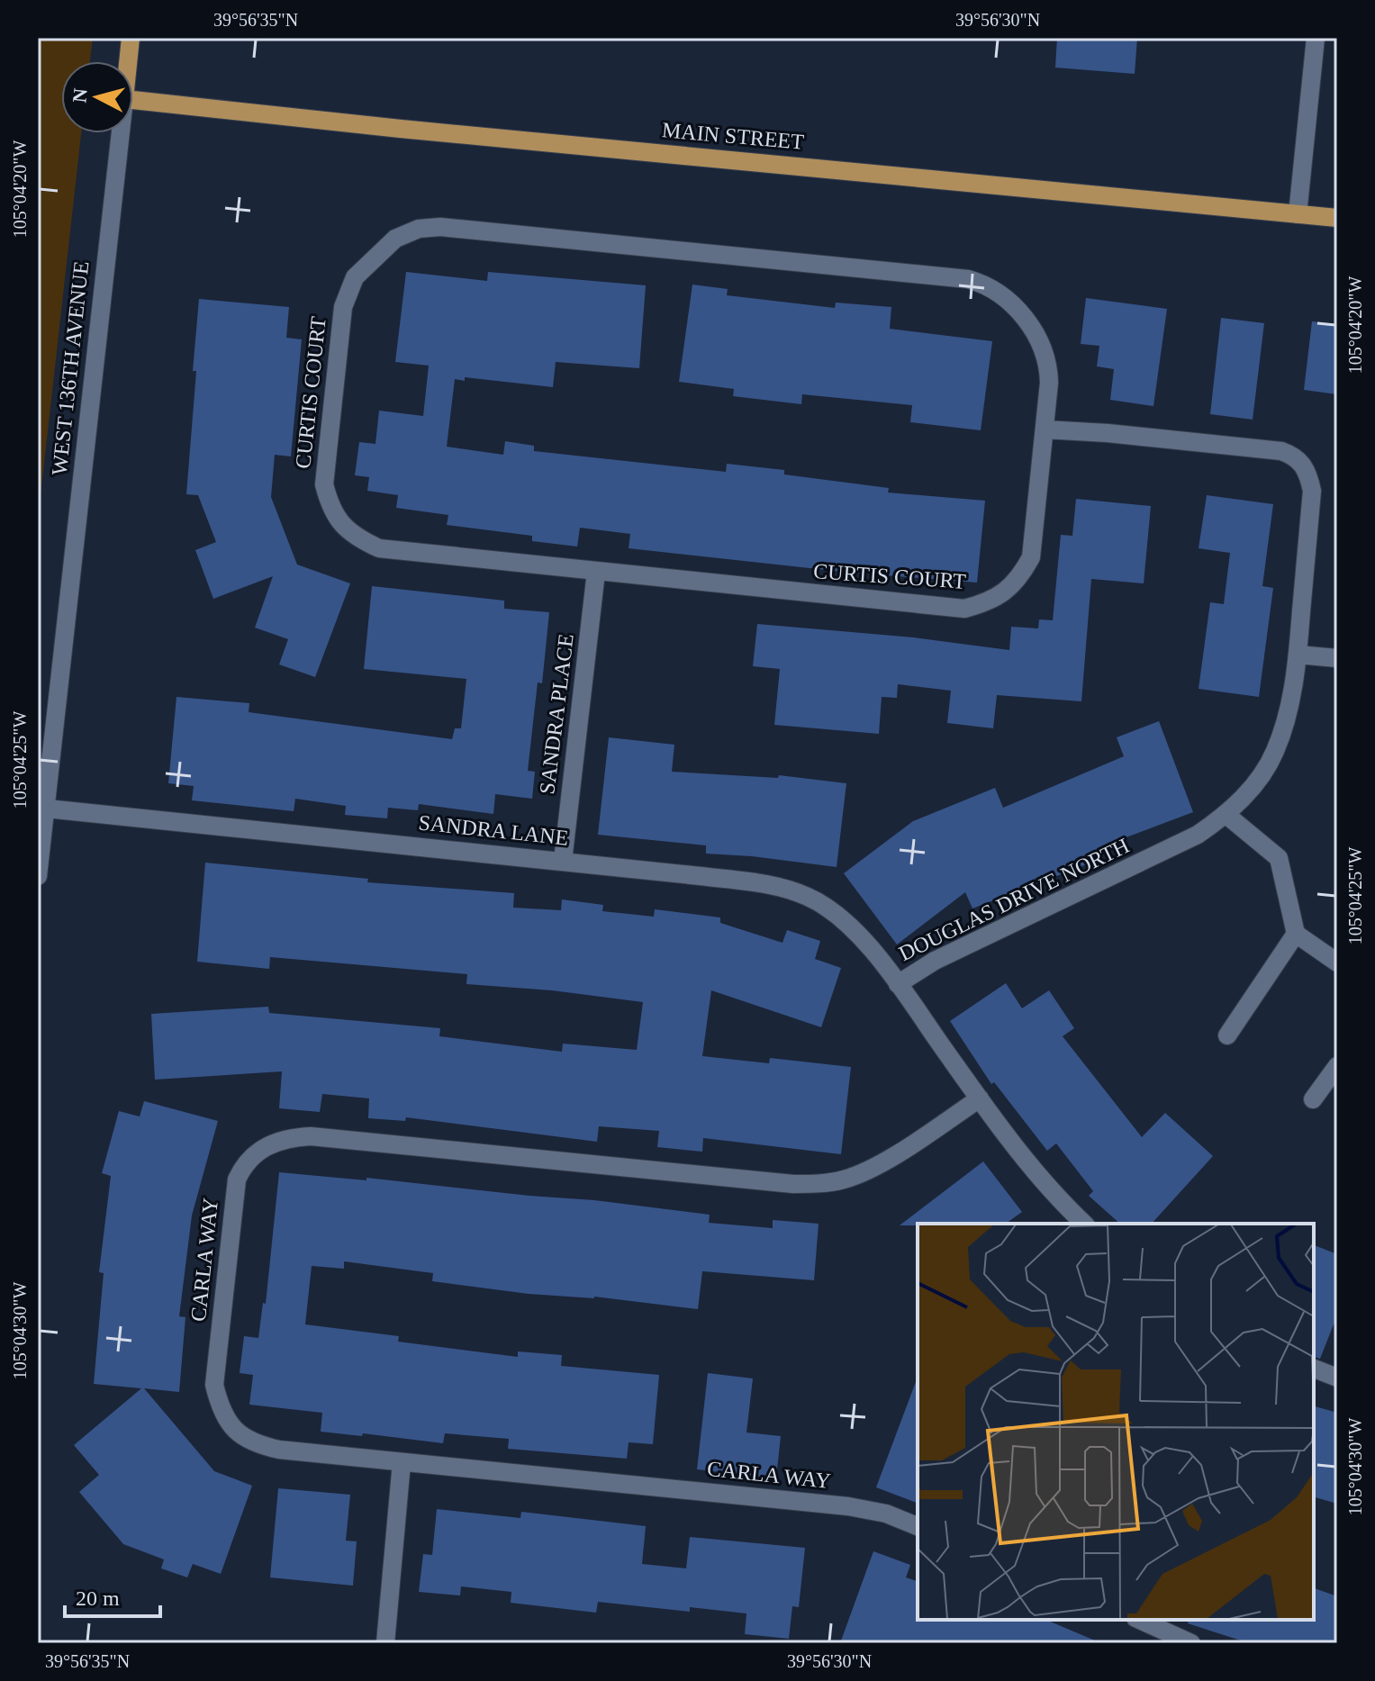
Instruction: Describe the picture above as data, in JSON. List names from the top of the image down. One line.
{"streets":{"main road":["MAIN STREET","WEST 136TH AVENUE"],"street":["CURTIS COURT","SANDRA PLACE","SANDRA LANE","DOUGLAS DRIVE NORTH","CARLA WAY"]},"crossings":[["WEST 136TH AVENUE","SANDRA LANE"],["CURTIS COURT","SANDRA PLACE"],["SANDRA PLACE","SANDRA LANE"],["SANDRA LANE","DOUGLAS DRIVE NORTH"],["DOUGLAS DRIVE NORTH","CARLA WAY"]],"scale_bar":"20 m","north":"left","coordinates":["39°56'35\"N","39°56'30\"N","105°04'20\"W","105°04'25\"W","105°04'30\"W"]}
